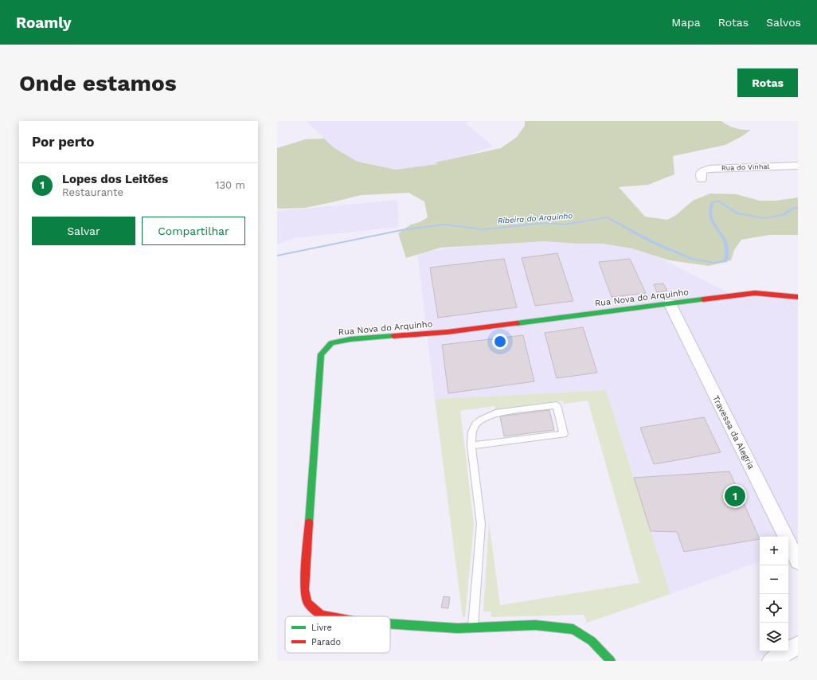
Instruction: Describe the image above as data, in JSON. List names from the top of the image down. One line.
{"streets":{"street":["Rua do Vinhal","Rua Nova do Arquinho","Travessa da Alegria"]},"crossings":[["Rua Nova do Arquinho","Travessa da Alegria"]],"water":["Ribeira do Arquinho"],"legend":["Livre","Parado"],"page":{"header":"Roamly","nav":["Mapa","Rotas","Salvos"],"buttons":["Rotas",["Salvar","Compartilhar"]],"title":"Onde estamos","heading":"Por perto","list":[{"mark":"1","name":"Lopes dos Leitões","note":"Restaurante","value":"130 m"}],"pins":"1","map_buttons":["+","−"]}}
